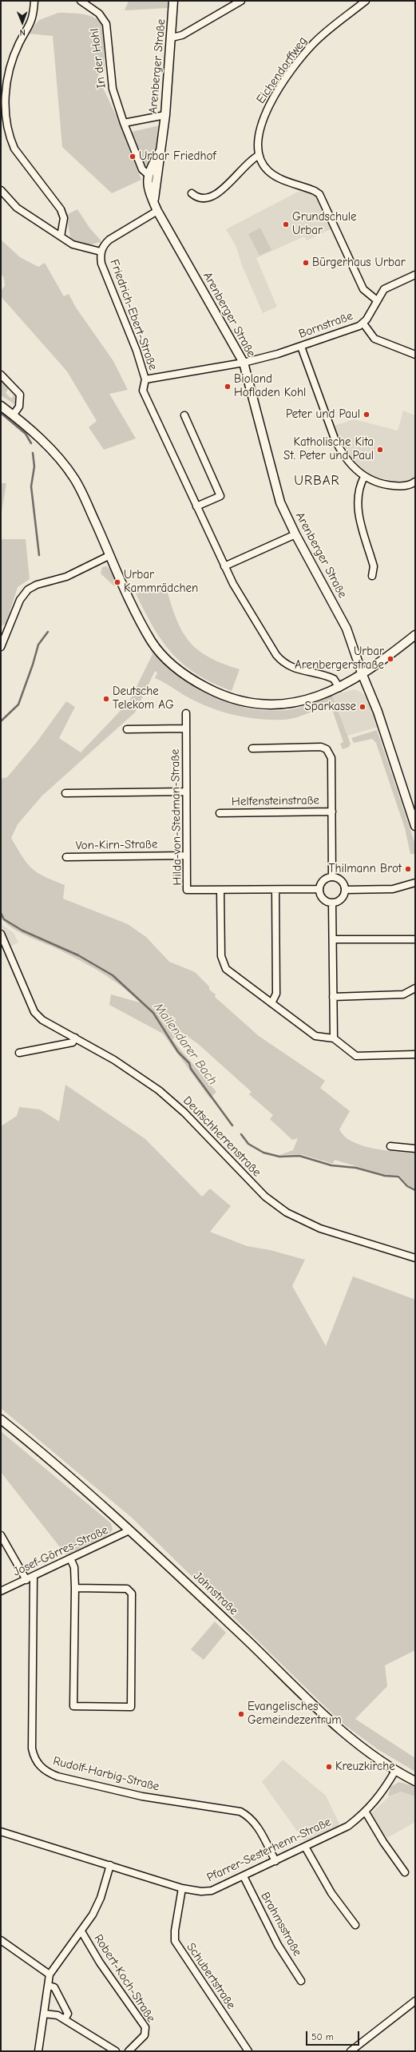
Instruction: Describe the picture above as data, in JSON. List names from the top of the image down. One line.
{"streets":{"street":["In der Hohl","Arenberger Straße","Eichendorffweg","Friedrich-Ebert-Straße","Bornstraße","Helfensteinstraße","Hilda-von-Stedman-Straße","Von-Kirn-Straße","Deutschherrenstraße","Josef-Görres-Straße","Jahnstraße","Rudolf-Harbig-Straße","Pfarrer-Sesterhenn-Straße","Brahmsstraße","Schubertstraße","Robert-Koch-Straße"]},"crossings":[["In der Hohl","Arenberger Straße"],["Arenberger Straße","Friedrich-Ebert-Straße"],["Arenberger Straße","Bornstraße"],["Friedrich-Ebert-Straße","Bornstraße"],["Helfensteinstraße","Hilda-von-Stedman-Straße"],["Hilda-von-Stedman-Straße","Von-Kirn-Straße"],["Josef-Görres-Straße","Jahnstraße"],["Josef-Görres-Straße","Rudolf-Harbig-Straße"],["Jahnstraße","Pfarrer-Sesterhenn-Straße"],["Rudolf-Harbig-Straße","Pfarrer-Sesterhenn-Straße"],["Pfarrer-Sesterhenn-Straße","Brahmsstraße"],["Pfarrer-Sesterhenn-Straße","Schubertstraße"],["Pfarrer-Sesterhenn-Straße","Robert-Koch-Straße"]],"districts":["URBAR"],"water":["Mallendarer Bach"],"places":["Urbar Friedhof","Grundschule Urbar","Bürgerhaus Urbar","Bioland Hofladen Kohl","Peter und Paul","Katholische Kita St. Peter und Paul","Urbar Kammrädchen","Urbar Arenbergerstraße","Deutsche Telekom AG","Sparkasse","Thilmann Brot","Evangelisches Gemeindezentrum","Kreuzkirche"],"scale_bar":"50 m","north":"bottom"}
